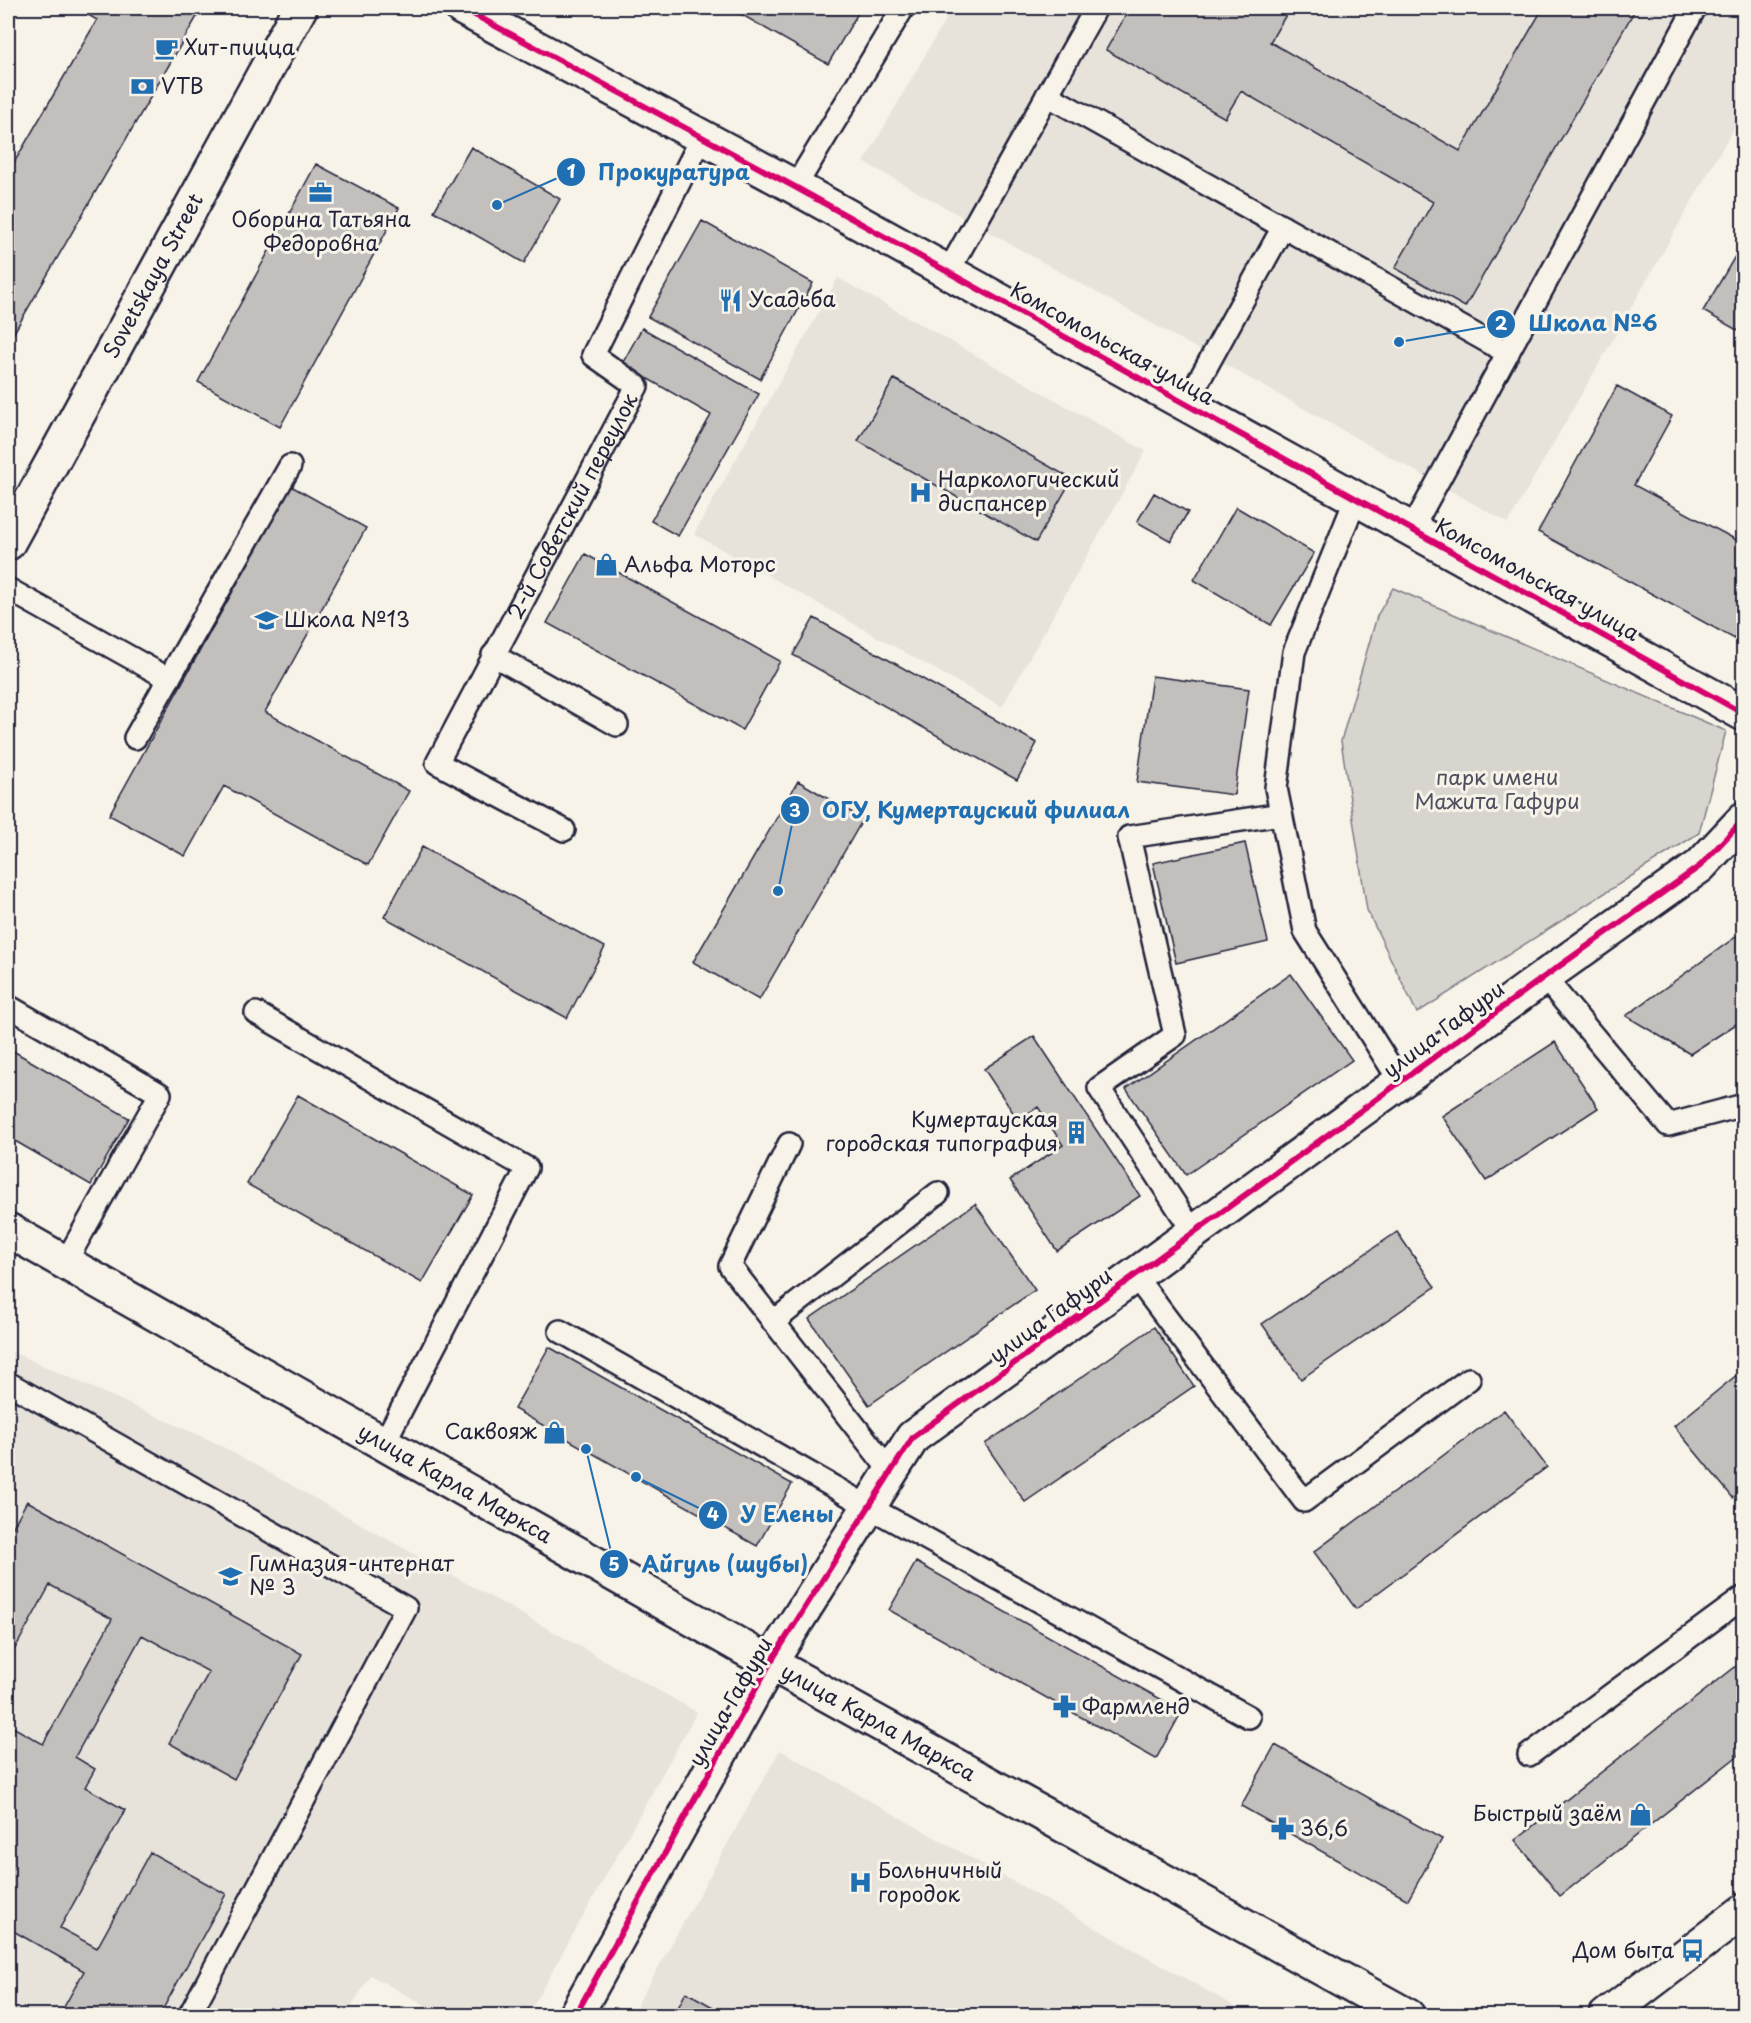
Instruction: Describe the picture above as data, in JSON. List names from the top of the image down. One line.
{"streets":{"street":["Sovetskaya Street","Комсомольская улица","улица Гафури","улица Карла Маркса"],"lane":["2-й Советский переулок"]},"crossings":[["Комсомольская улица","2-й Советский переулок"],["улица Гафури","улица Карла Маркса"]],"parks":["парк имени Мажита Гафури"],"places":{"cafe":["Хит-пицца"],"bank":["VTB"],"office":["Оборина Татьяна Федоровна"],"other":["Прокуратура","Школа №6","ОГУ, Кумертауский филиал","Айгуль (шубы)","У Елены"],"restaurant":["Усадьба"],"hospital":["Наркологический диспансер","Больничный городок"],"shop":["Альфа Моторс","Саквояж","Быстрый заём"],"school or university":["Школа №13","Гимназия-интернат № 3"],"building":["Кумертауская городская типография"],"pharmacy":["Фармленд","36,6"],"bus stop":["Дом быта"]}}
